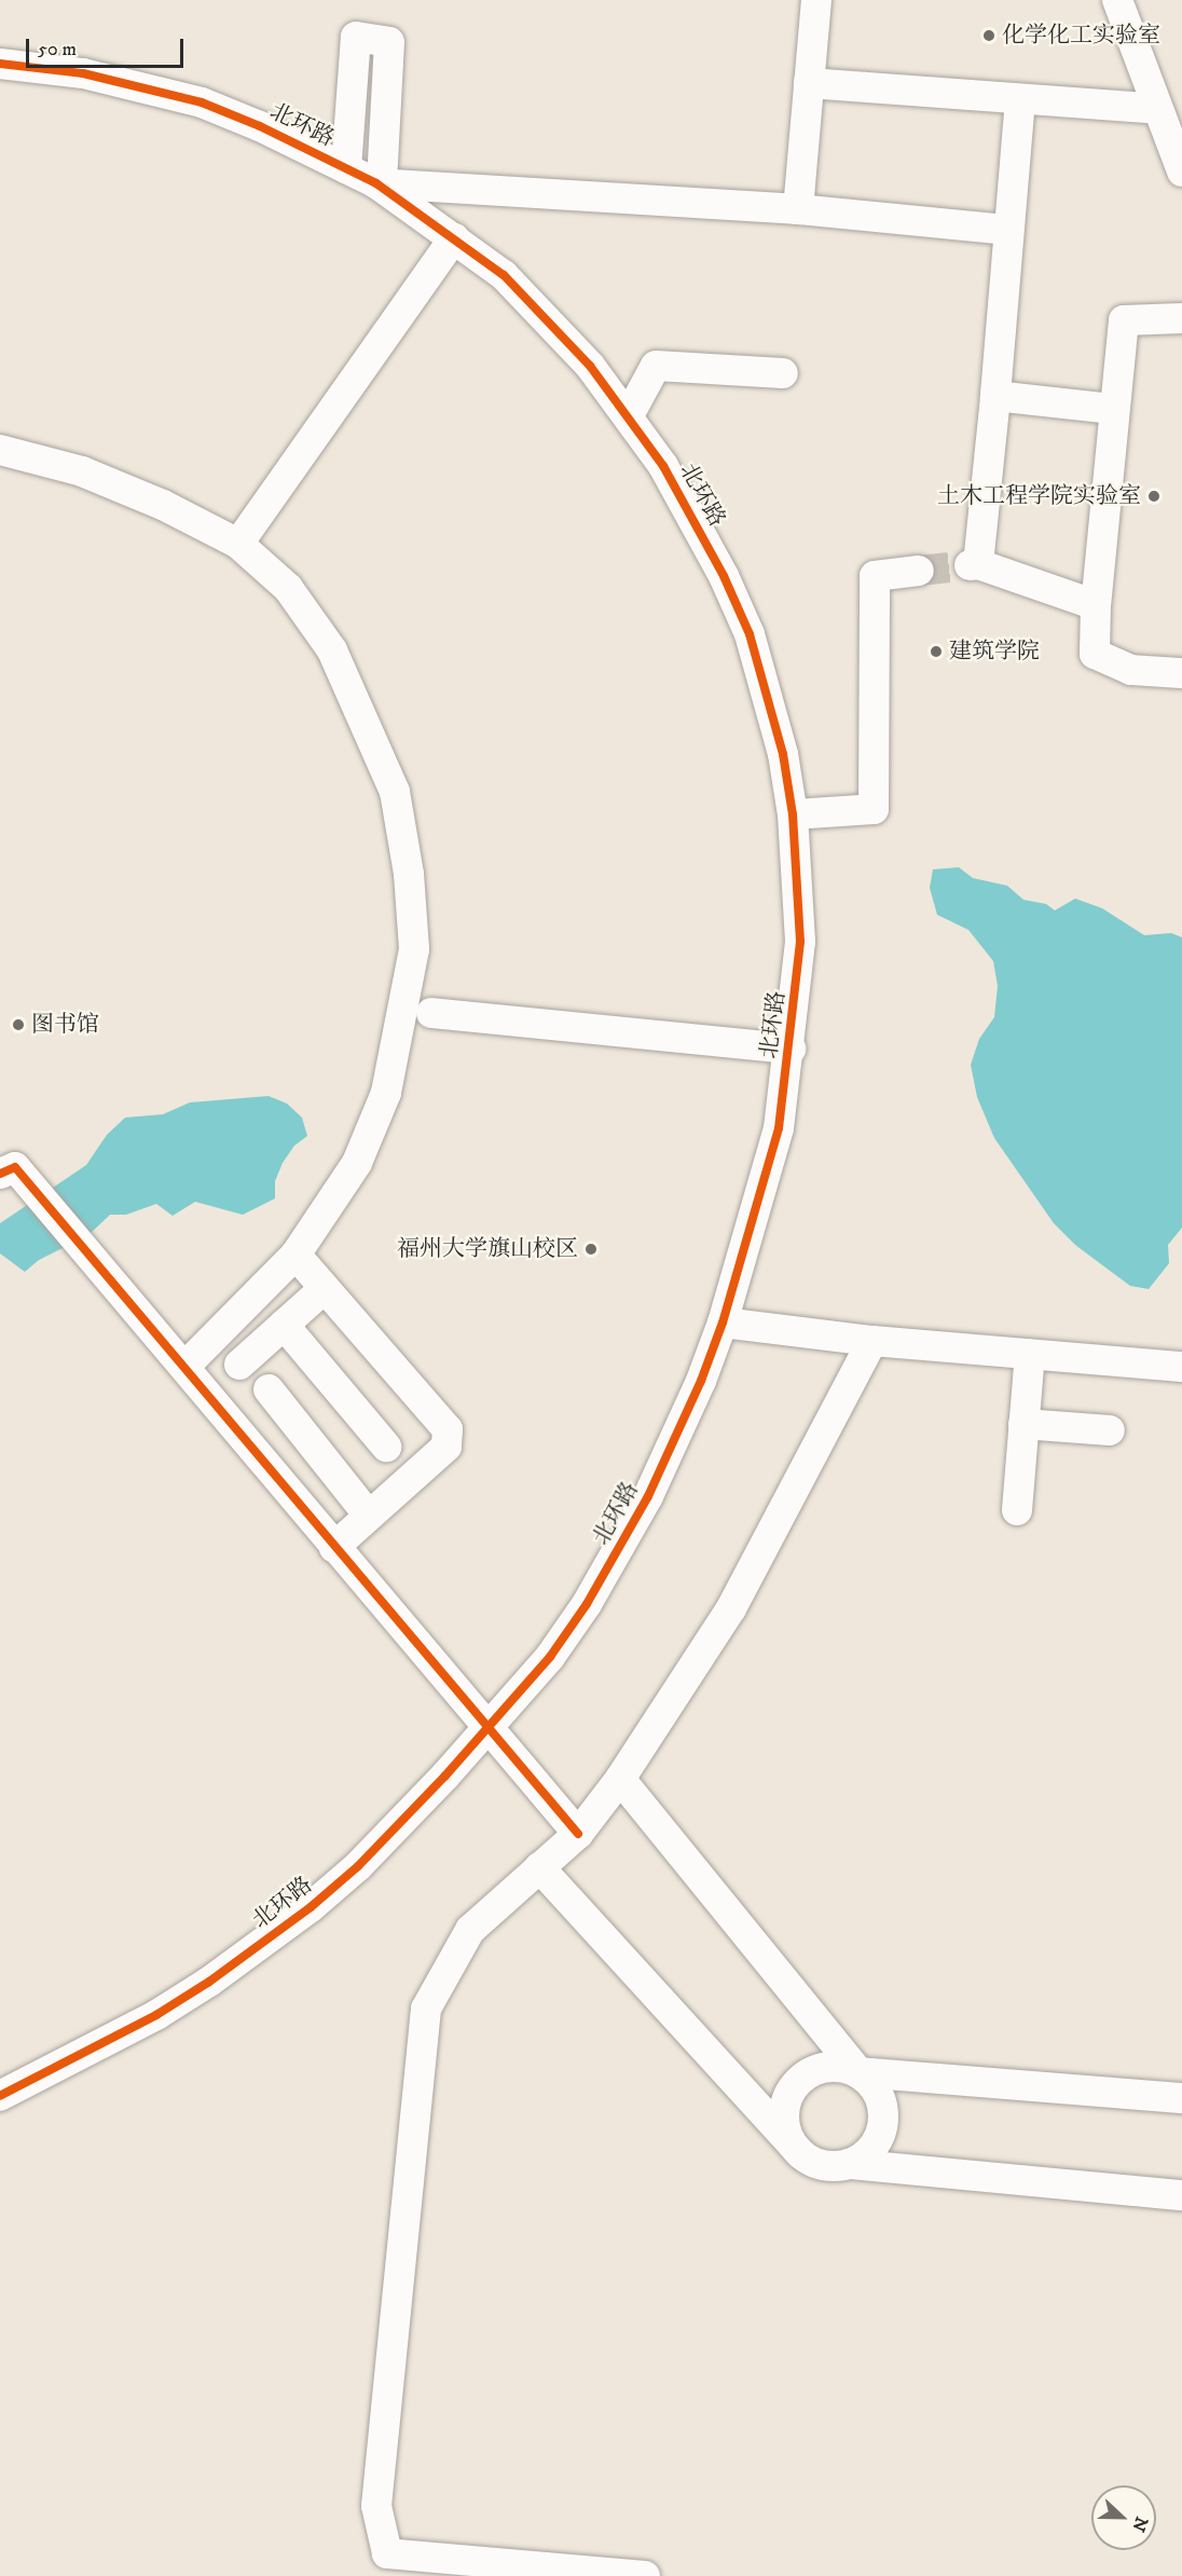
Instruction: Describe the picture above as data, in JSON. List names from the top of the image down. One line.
{"streets":{"street":["北环路"]},"places":["化学化工实验室","土木工程学院实验室","建筑学院","图书馆","福州大学旗山校区"],"scale_bar":"50 m","north":"right"}
